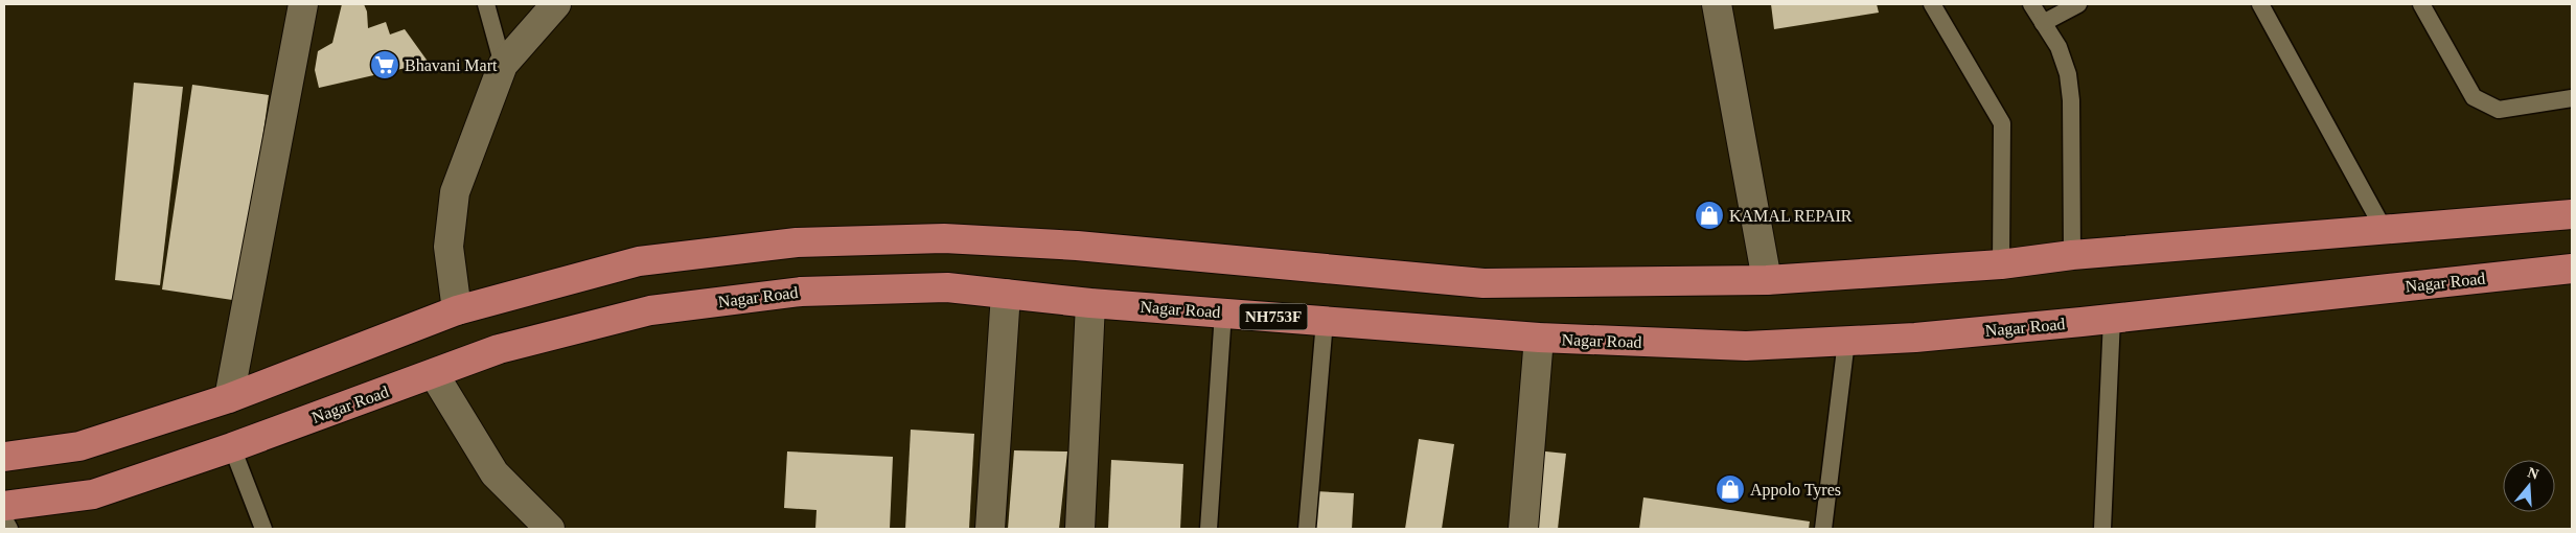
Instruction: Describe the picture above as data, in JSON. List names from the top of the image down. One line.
{"streets":{"highway":["Nagar Road","NH753F"]},"places":{"supermarket":["Bhavani Mart"],"shop":["KAMAL REPAIR","Appolo Tyres"]},"north":"top"}
